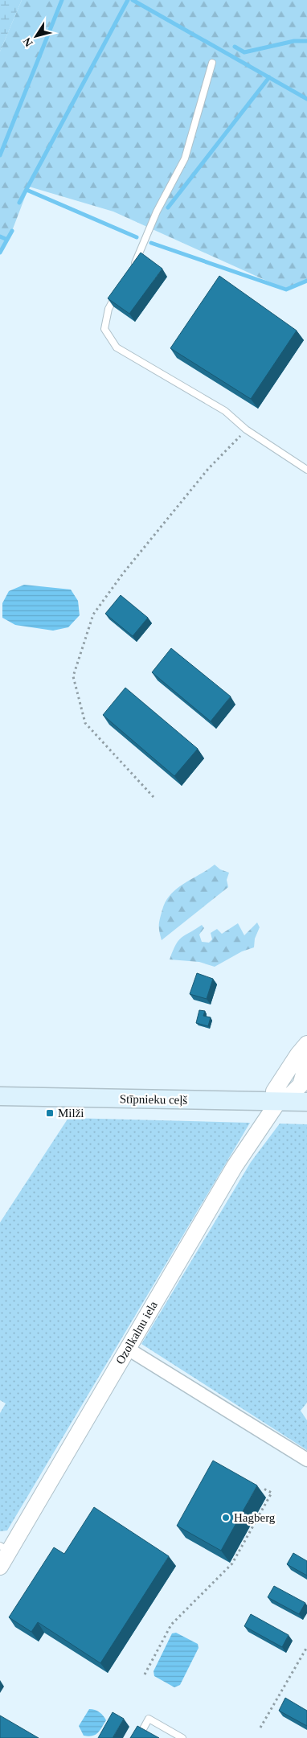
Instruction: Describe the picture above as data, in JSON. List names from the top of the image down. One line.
{"streets":{"main road":["Stīpnieku ceļš"],"street":["Ozolkalnu iela"]},"crossings":[["Stīpnieku ceļš","Ozolkalnu iela"]],"places":{"transit":["Milži"],"other":["Hagberg"]},"north":"bottom left"}
